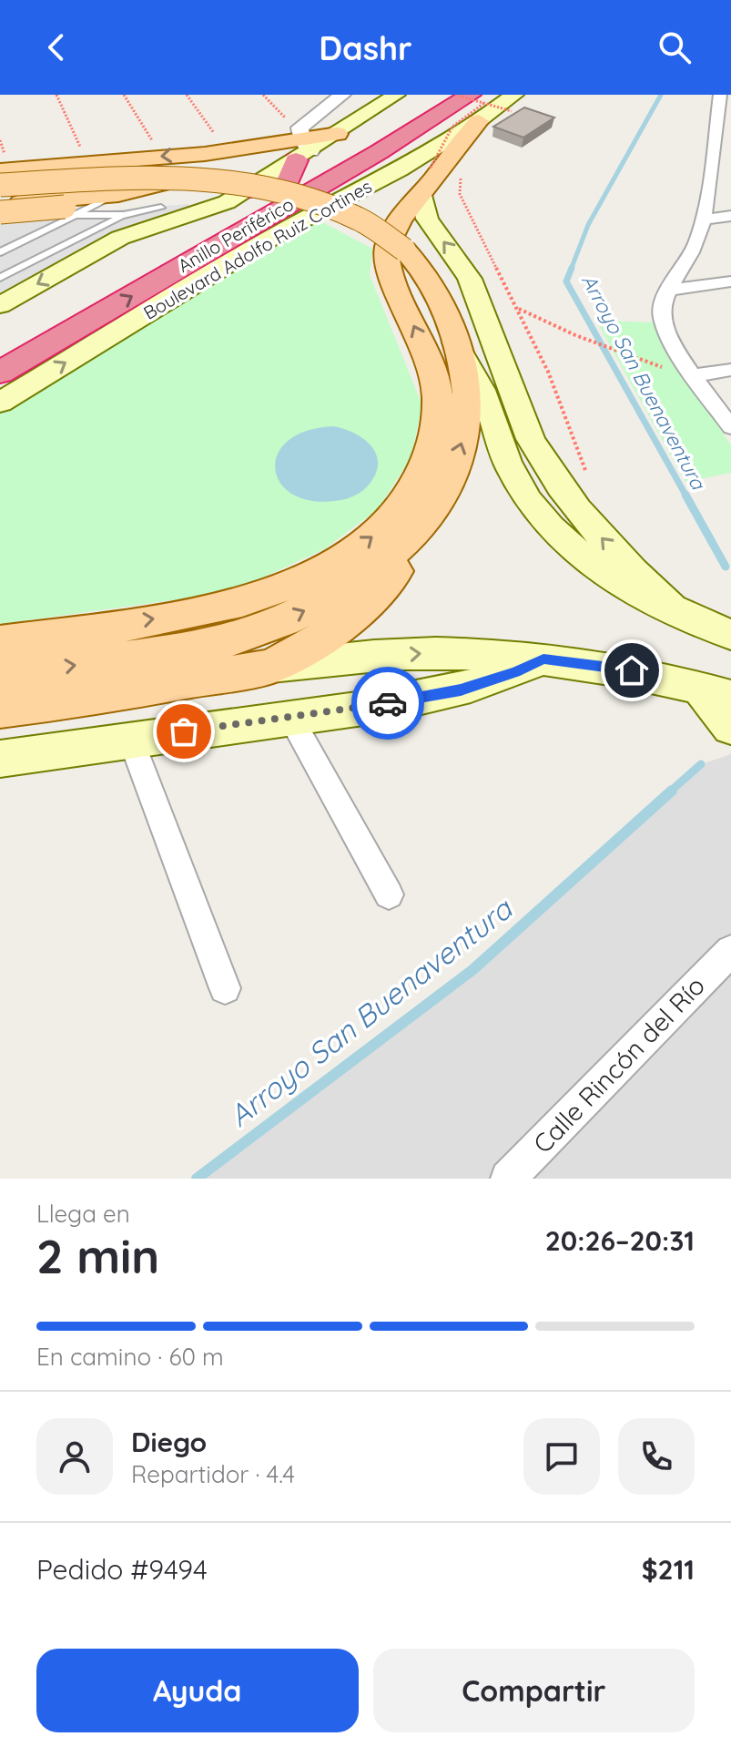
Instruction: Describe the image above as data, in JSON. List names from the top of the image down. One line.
{"streets":{"highway":["Anillo Periférico"],"main road":["Boulevard Adolfo Ruiz Cortines"],"street":["Calle Rincón del Río"]},"crossings":[["Anillo Periférico","Boulevard Adolfo Ruiz Cortines"]],"water":["Arroyo San Buenaventura"],"page":{"header":"Dashr","heading":["2 min","Llega en","20:26–20:31"],"panel":["Diego","Repartidor · 4.4","Pedido #9494","$211"],"bar":"En camino · 60 m","buttons":["Ayuda","Compartir"]}}
